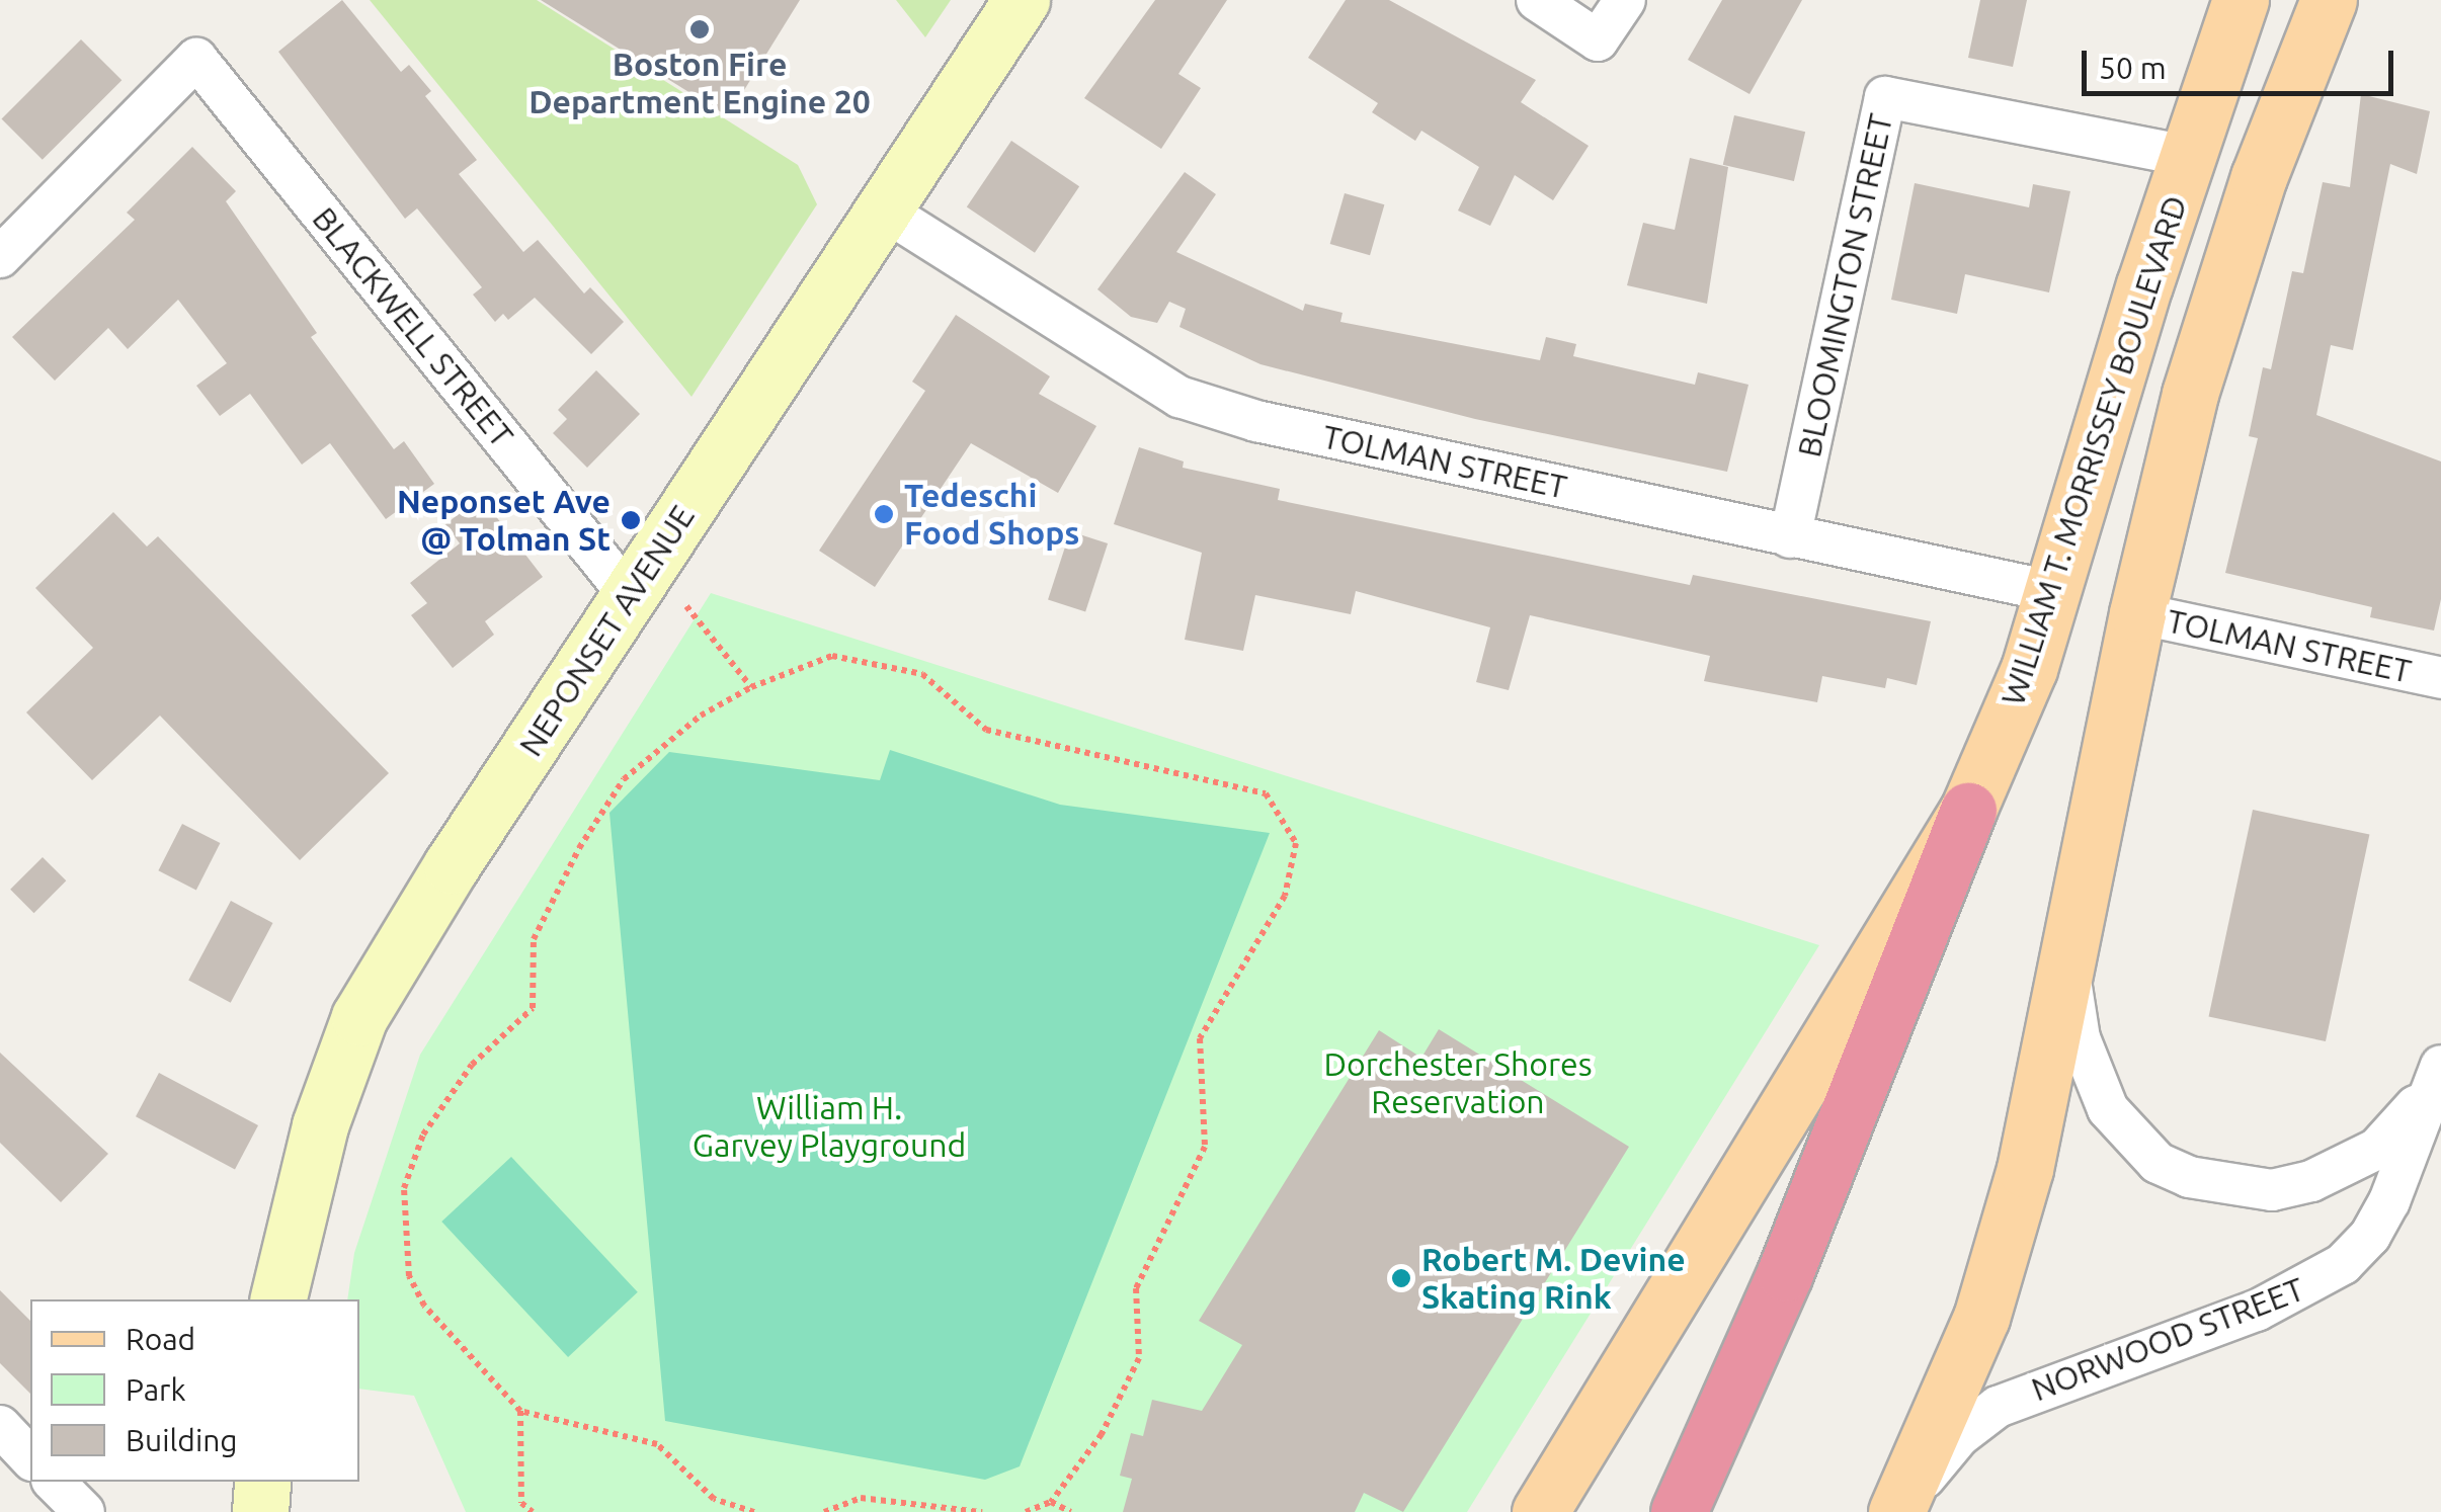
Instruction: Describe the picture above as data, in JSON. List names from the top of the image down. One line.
{"streets":{"main road":["WILLIAM T. MORRISSEY BOULEVARD","NEPONSET AVENUE"],"street":["BLOOMINGTON STREET","BLACKWELL STREET","TOLMAN STREET","NORWOOD STREET"]},"crossings":[["BLOOMINGTON STREET","WILLIAM T. MORRISSEY BOULEVARD"],["BLOOMINGTON STREET","TOLMAN STREET"],["BLACKWELL STREET","NEPONSET AVENUE"],["WILLIAM T. MORRISSEY BOULEVARD","TOLMAN STREET"],["TOLMAN STREET","NEPONSET AVENUE"]],"parks":["Dorchester Shores Reservation","William H. Garvey Playground"],"places":["Boston Fire Department Engine 20","Tedeschi Food Shops","Neponset Ave @ Tolman St","Robert M. Devine Skating Rink"],"legend":["Road","Park","Building"],"scale_bar":"50 m"}
